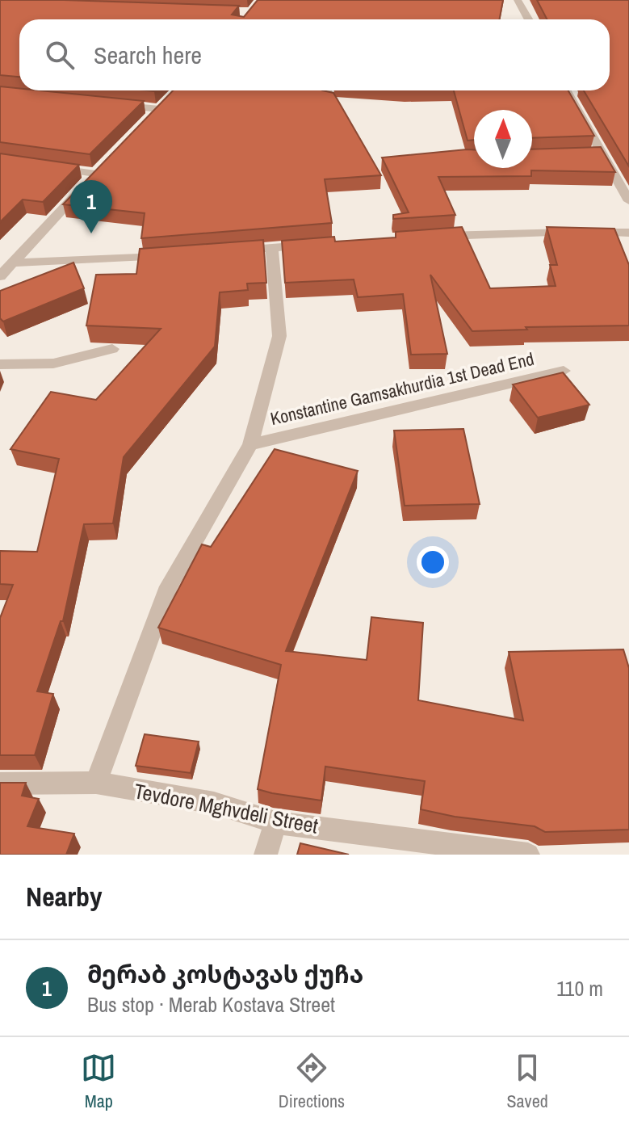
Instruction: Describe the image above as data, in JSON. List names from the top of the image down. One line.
{"streets":{"street":["Konstantine Gamsakhurdia 1st Dead End","Tevdore Mghvdeli Street"]},"north":"top","page":{"search":"Search here","pins":"1","heading":"Nearby","list":[{"mark":"1","name":"მერაბ კოსტავას ქუჩა","note":"Bus stop · Merab Kostava Street","value":"110 m"}],"nav":["Map","Directions","Saved"]}}
